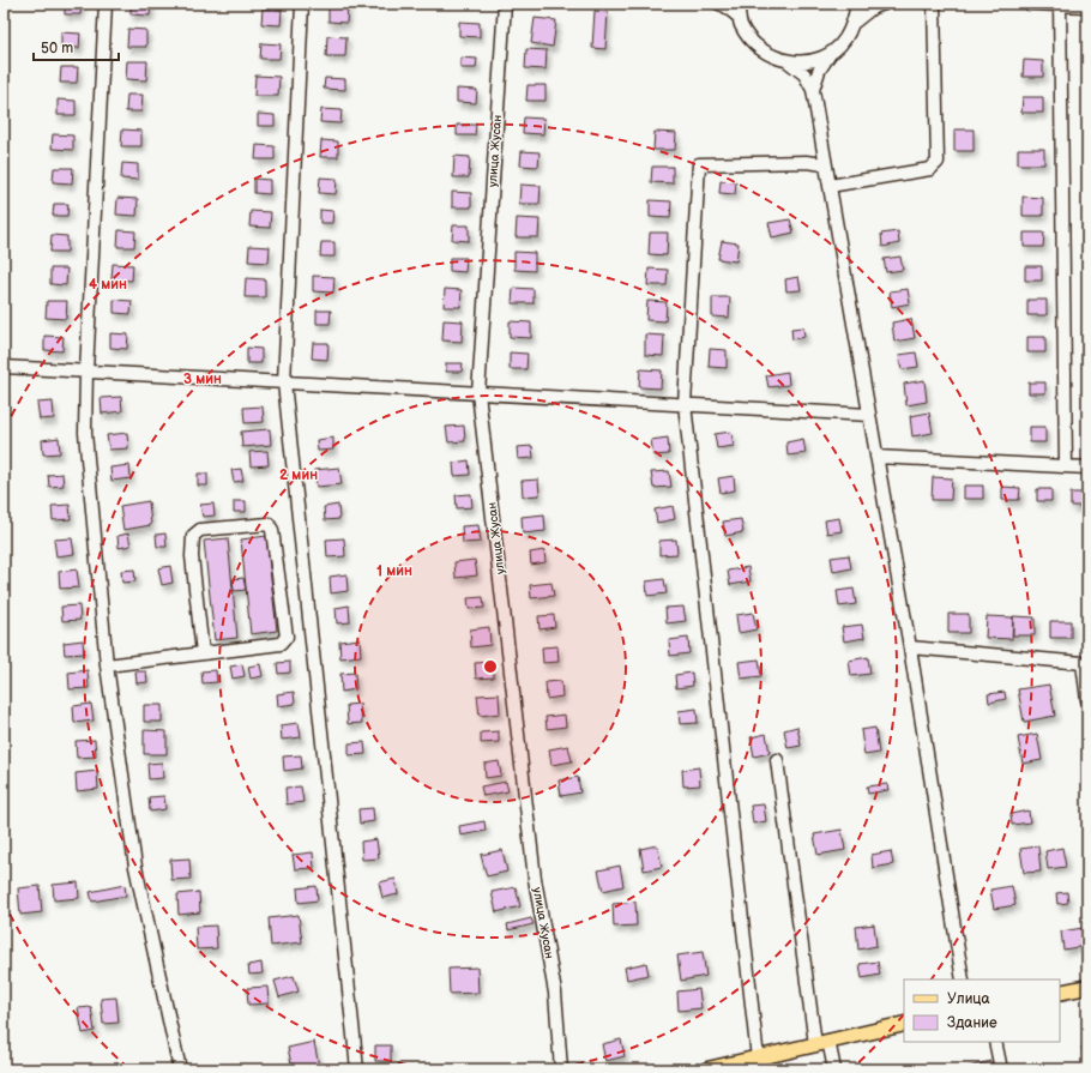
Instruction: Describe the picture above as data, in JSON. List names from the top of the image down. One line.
{"streets":{"street":["улица Жусан"]},"legend":["Улица","Здание"],"scale_bar":"50 m","rings":["4 мин","3 мин","2 мин","1 мин"]}
